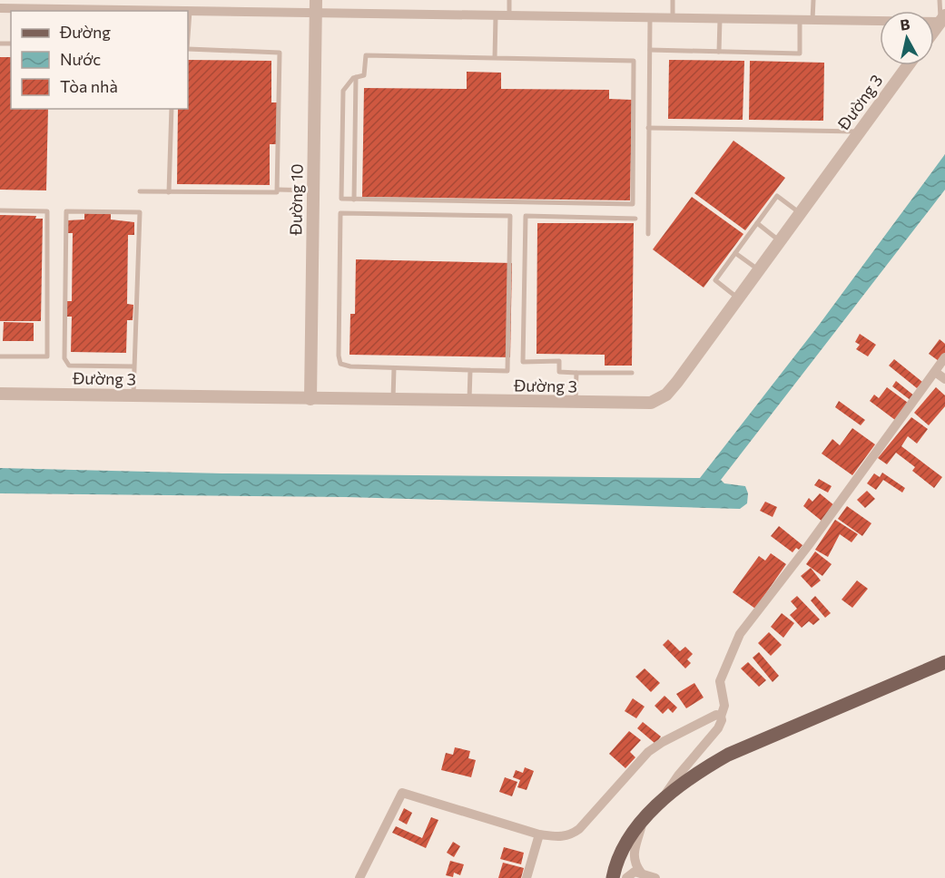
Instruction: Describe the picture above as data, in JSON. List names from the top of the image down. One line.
{"streets":{"street":["Đường 3","Đường 10"]},"crossings":[["Đường 3","Đường 10"]],"legend":["Đường","Nước","Tòa nhà"],"north":"top"}
